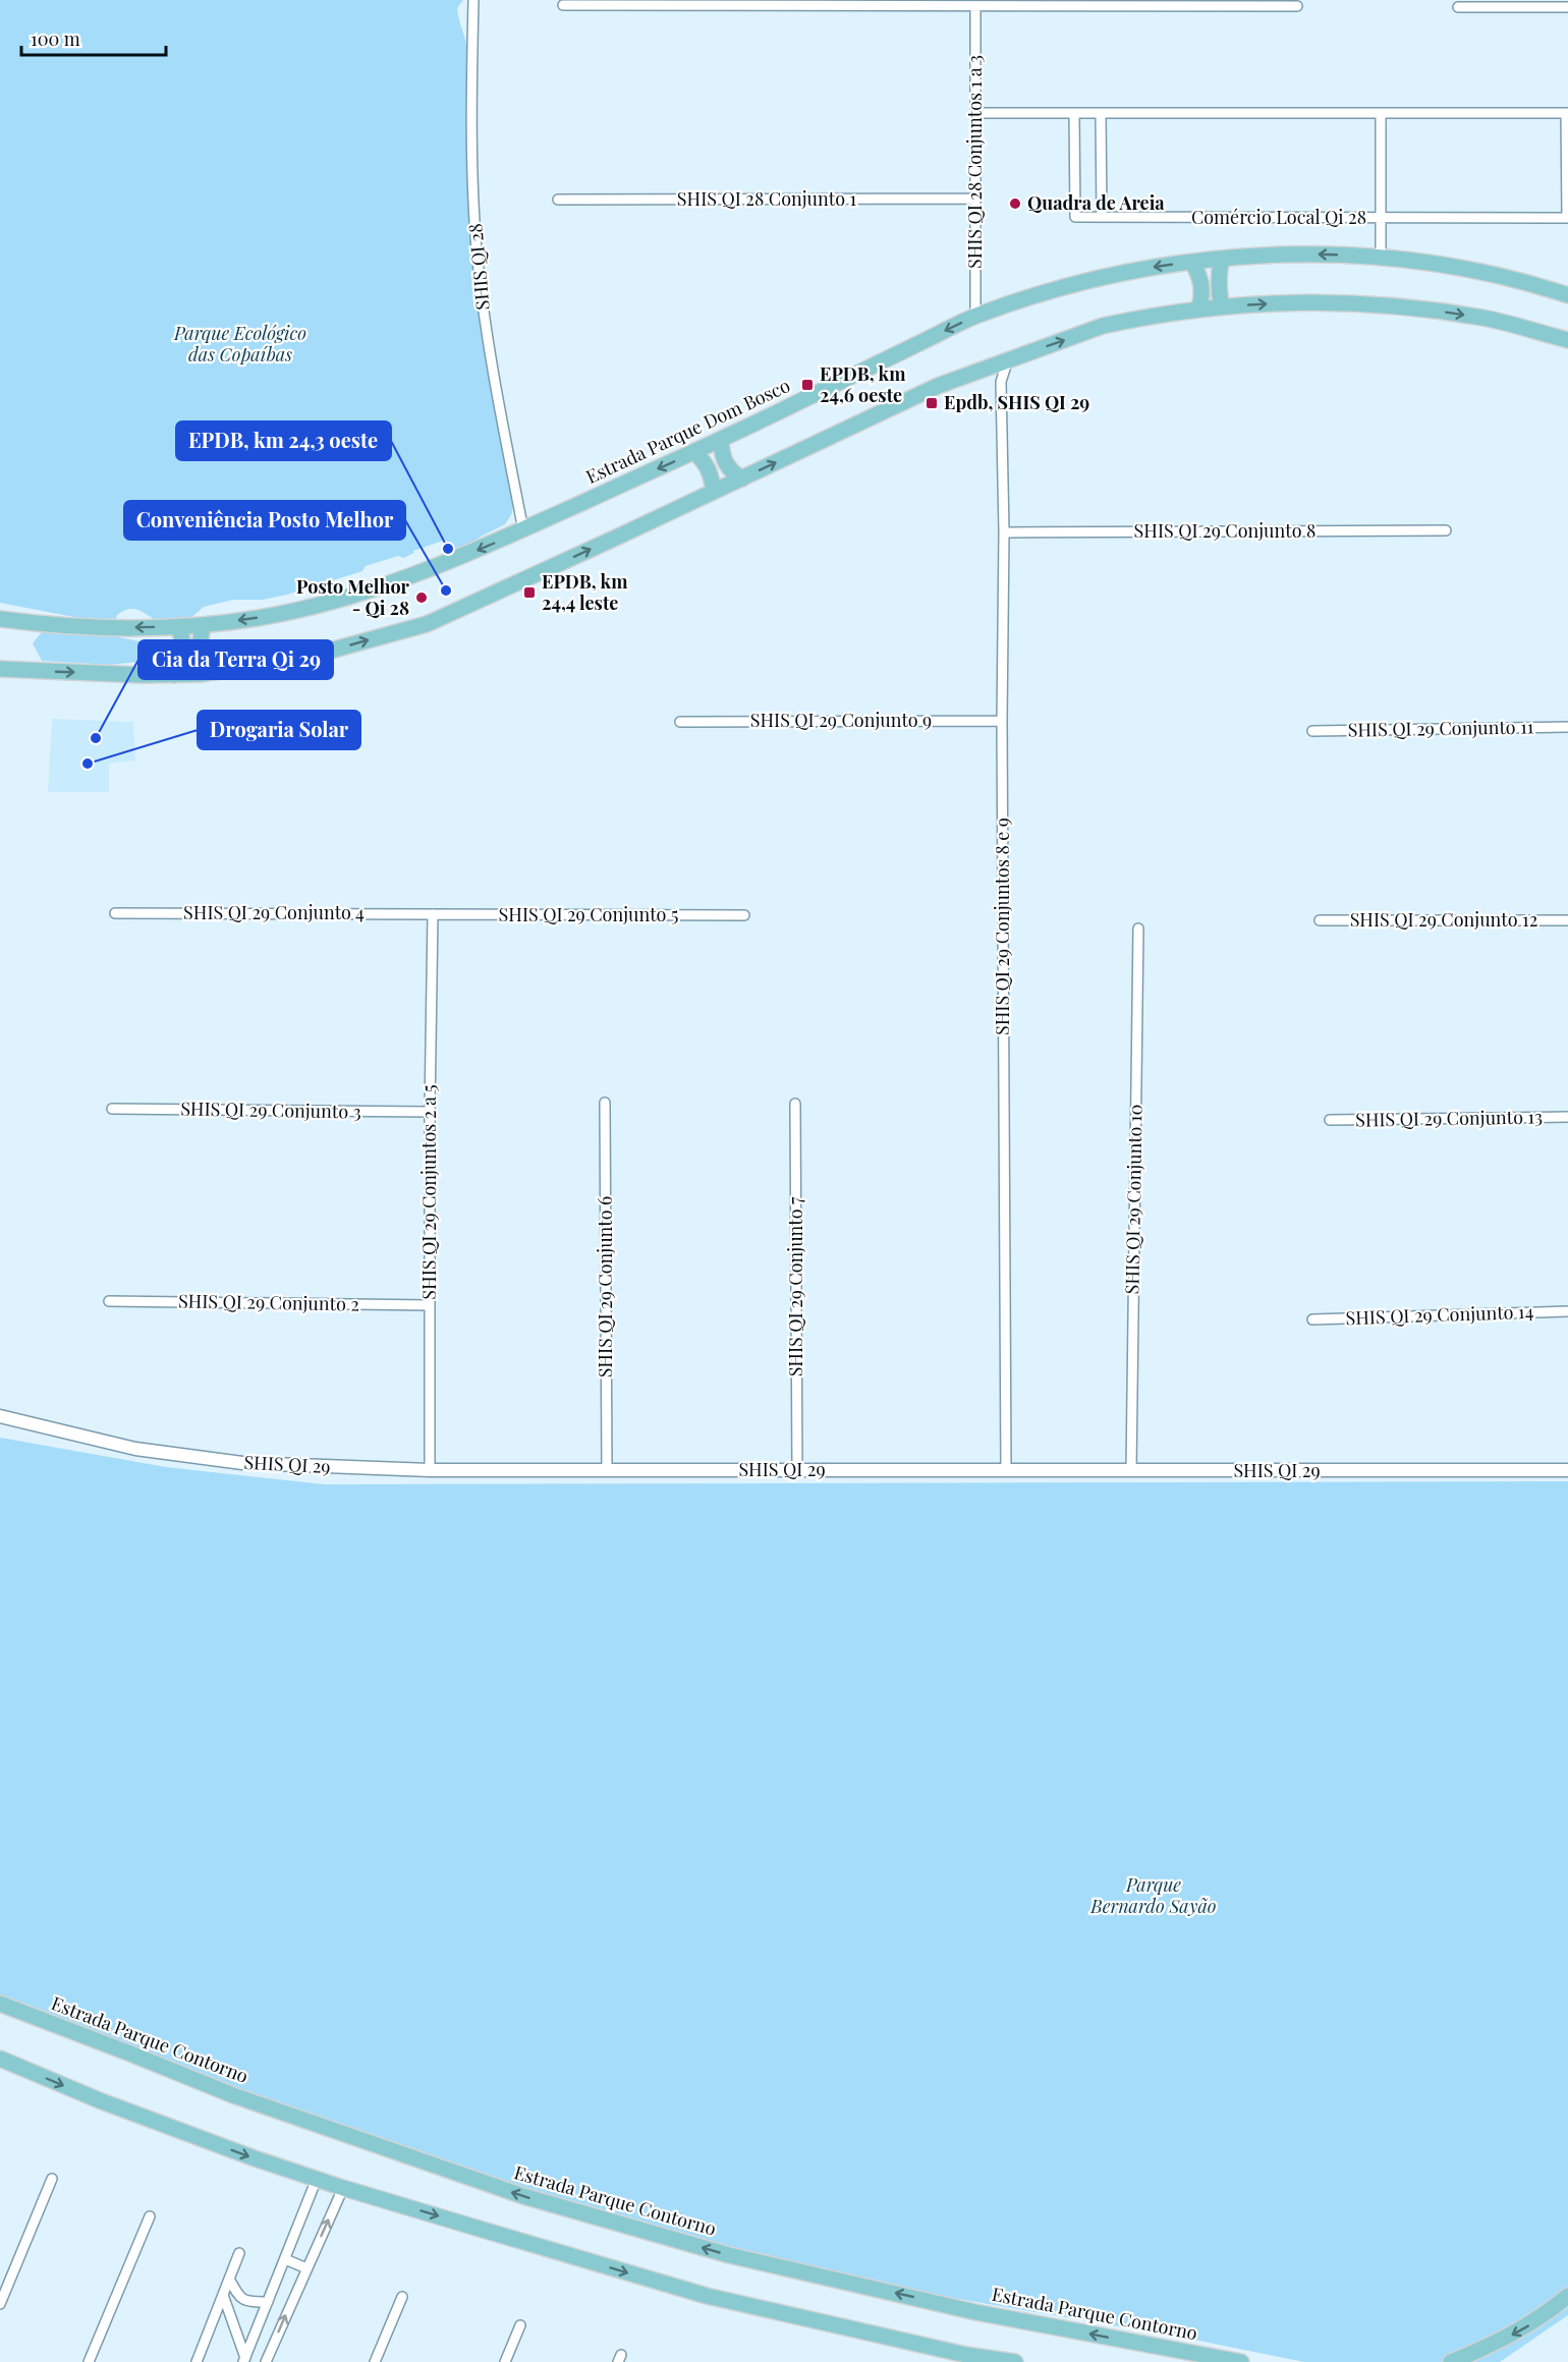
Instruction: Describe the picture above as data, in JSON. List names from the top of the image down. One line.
{"streets":{"main road":["Estrada Parque Dom Bosco","Estrada Parque Contorno"],"street":["SHIS QI 28 Conjuntos 1 a 3","SHIS QI 28 Conjunto 1","Comércio Local Qi 28","SHIS QI 28","SHIS QI 29 Conjunto 8","SHIS QI 29 Conjunto 9","SHIS QI 29 Conjunto 11","SHIS QI 29 Conjunto 4","SHIS QI 29 Conjunto 5","SHIS QI 29 Conjunto 12","SHIS QI 29 Conjuntos 8 e 9","SHIS QI 29 Conjunto 3","SHIS QI 29 Conjunto 13","SHIS QI 29 Conjuntos 2 a 5","SHIS QI 29 Conjunto 10","SHIS QI 29 Conjunto 6","SHIS QI 29 Conjunto 7","SHIS QI 29 Conjunto 2","SHIS QI 29 Conjunto 14","SHIS QI 29"]},"crossings":[["SHIS QI 28 Conjuntos 1 a 3","SHIS QI 28 Conjunto 1"],["SHIS QI 28 Conjuntos 1 a 3","Comércio Local Qi 28"],["SHIS QI 28 Conjuntos 1 a 3","Estrada Parque Dom Bosco"],["Comércio Local Qi 28","Estrada Parque Dom Bosco"],["SHIS QI 28","Estrada Parque Dom Bosco"],["SHIS QI 29 Conjunto 8","SHIS QI 29 Conjuntos 8 e 9"],["SHIS QI 29 Conjunto 9","SHIS QI 29 Conjuntos 8 e 9"],["SHIS QI 29 Conjunto 4","SHIS QI 29 Conjunto 5"],["SHIS QI 29 Conjunto 4","SHIS QI 29 Conjuntos 2 a 5"],["SHIS QI 29 Conjunto 5","SHIS QI 29 Conjuntos 2 a 5"],["SHIS QI 29 Conjuntos 8 e 9","SHIS QI 29"],["SHIS QI 29 Conjunto 3","SHIS QI 29 Conjuntos 2 a 5"],["SHIS QI 29 Conjuntos 2 a 5","SHIS QI 29 Conjunto 2"],["SHIS QI 29 Conjuntos 2 a 5","SHIS QI 29"],["SHIS QI 29 Conjunto 10","SHIS QI 29"],["SHIS QI 29 Conjunto 6","SHIS QI 29"],["SHIS QI 29 Conjunto 7","SHIS QI 29"]],"parks":["Parque Ecológico das Copaíbas","Parque Bernardo Sayão"],"places":{"other":["Quadra de Areia","EPDB, km 24,3 oeste","Conveniência Posto Melhor","Posto Melhor - Qi 28","Cia da Terra Qi 29","Drogaria Solar"],"transit":["EPDB, km 24,6 oeste","Epdb, SHIS QI 29","EPDB, km 24,4 leste"]},"scale_bar":"100 m"}
